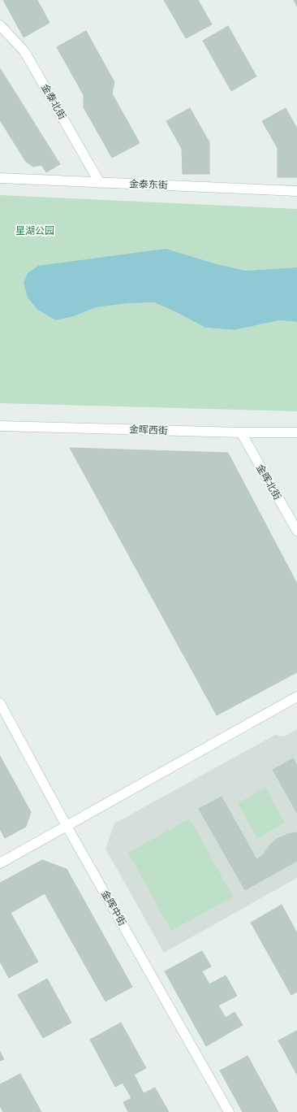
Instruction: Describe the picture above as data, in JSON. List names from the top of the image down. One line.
{"streets":{"street":["金泰北街","金泰东街","金晖西街","金晖北街","金晖中街"]},"crossings":[["金泰北街","金泰东街"],["金晖西街","金晖北街"]],"parks":["星湖公园"]}
